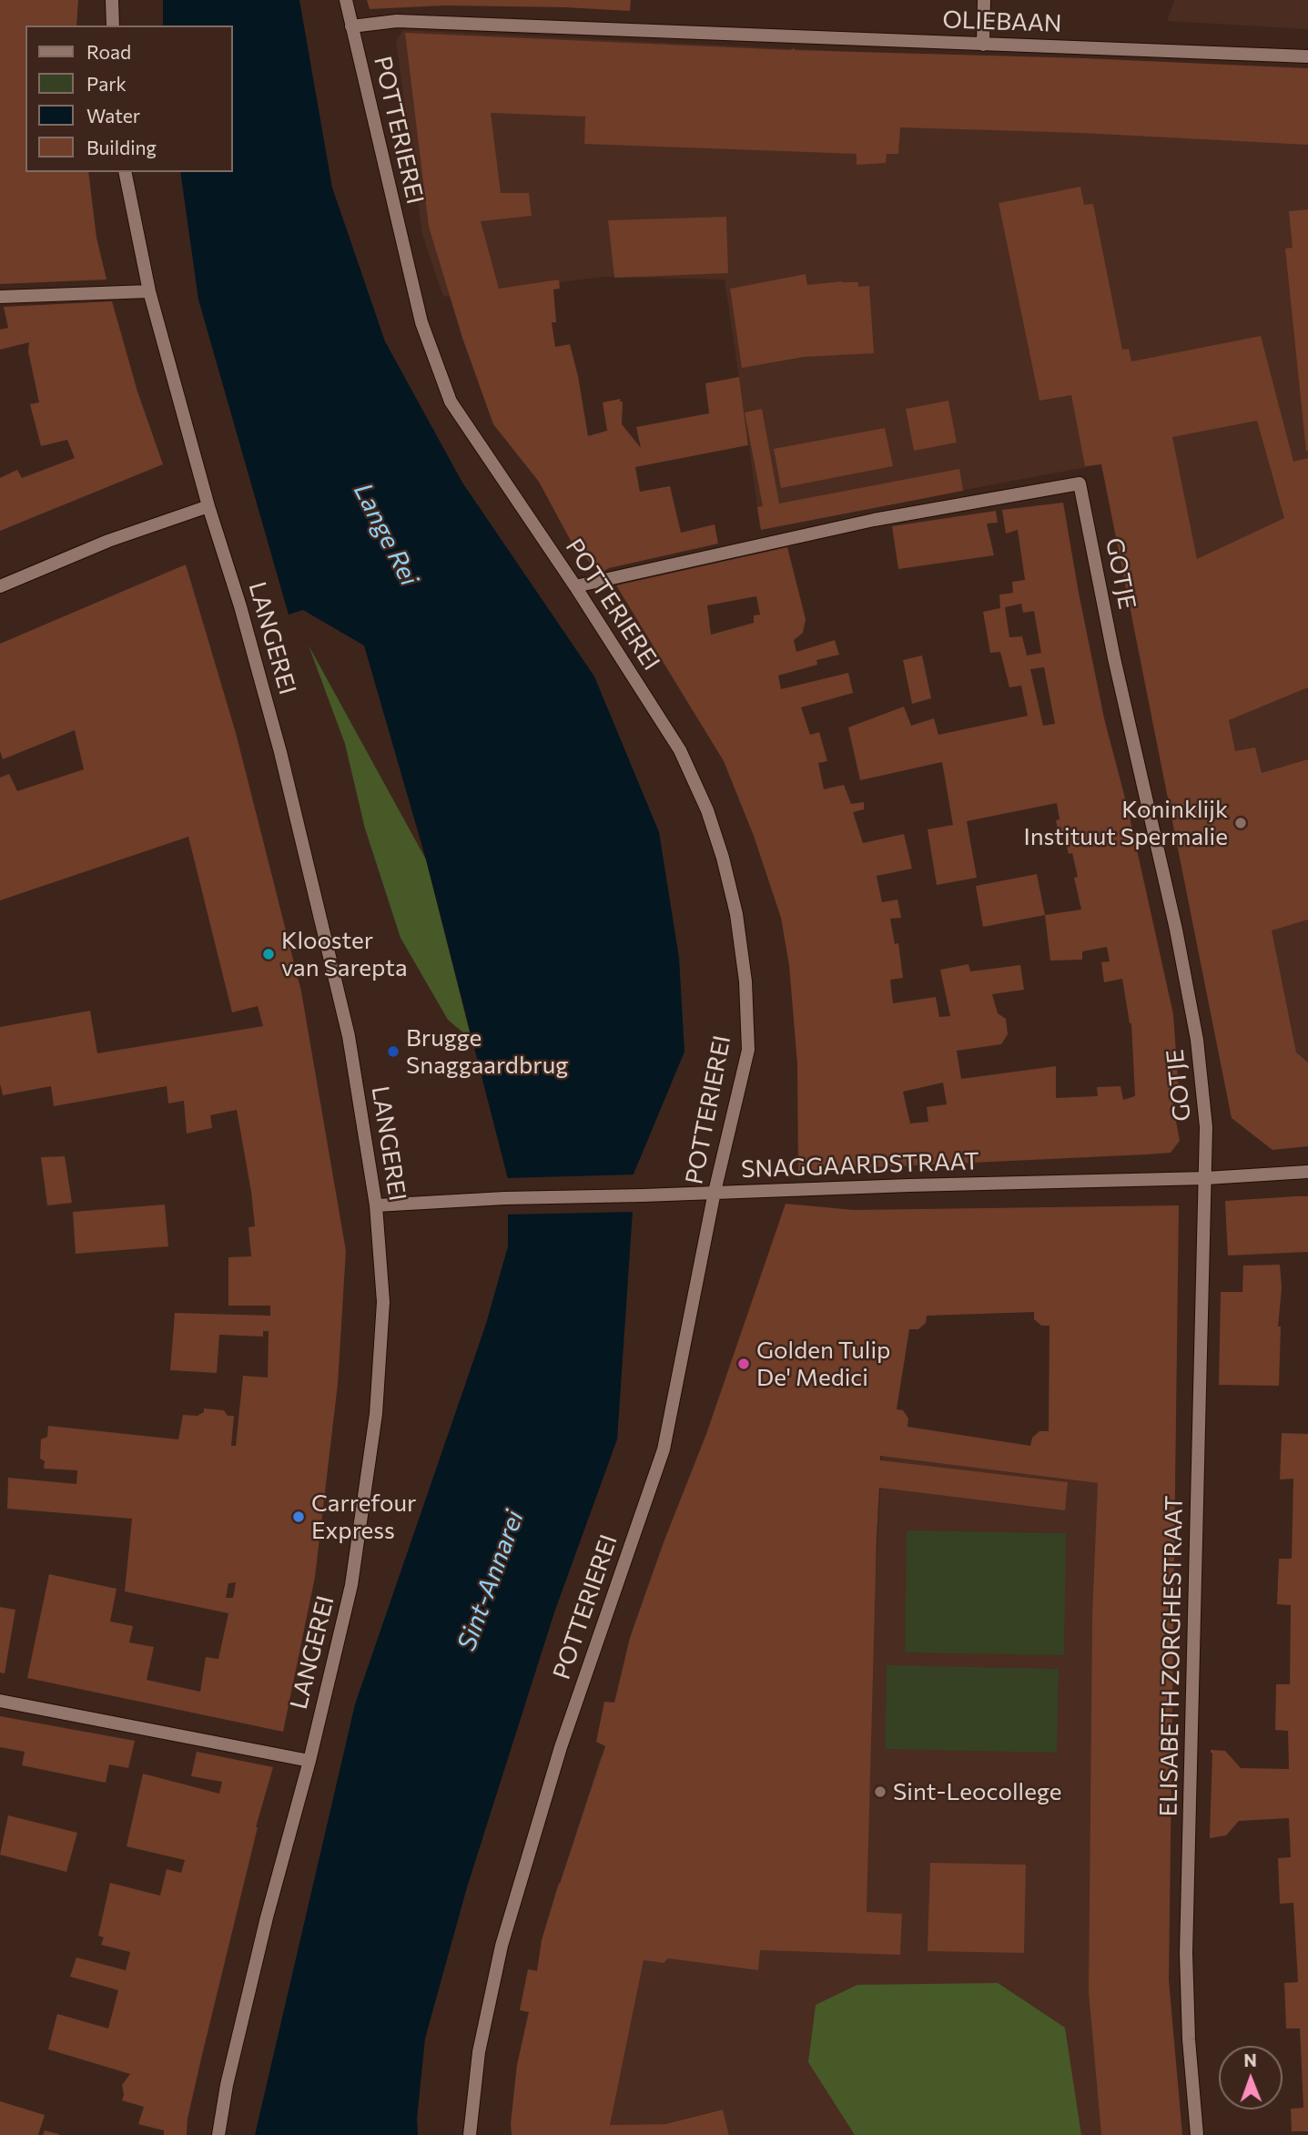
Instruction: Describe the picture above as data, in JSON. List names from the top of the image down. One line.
{"streets":{"street":["OLIEBAAN","POTTERIEREI","GOTJE","LANGEREI","SNAGGAARDSTRAAT","ELISABETH ZORGHESTRAAT"]},"crossings":[["OLIEBAAN","POTTERIEREI"],["POTTERIEREI","GOTJE"],["POTTERIEREI","SNAGGAARDSTRAAT"],["GOTJE","SNAGGAARDSTRAAT"],["GOTJE","ELISABETH ZORGHESTRAAT"],["LANGEREI","SNAGGAARDSTRAAT"],["SNAGGAARDSTRAAT","ELISABETH ZORGHESTRAAT"]],"water":["Lange Rei","Sint-Annarei"],"places":["Koninklijk Instituut Spermalie","Klooster van Sarepta","Brugge Snaggaardbrug","Golden Tulip De' Medici","Carrefour Express","Sint-Leocollege"],"legend":["Road","Park","Water","Building"],"north":"top"}
